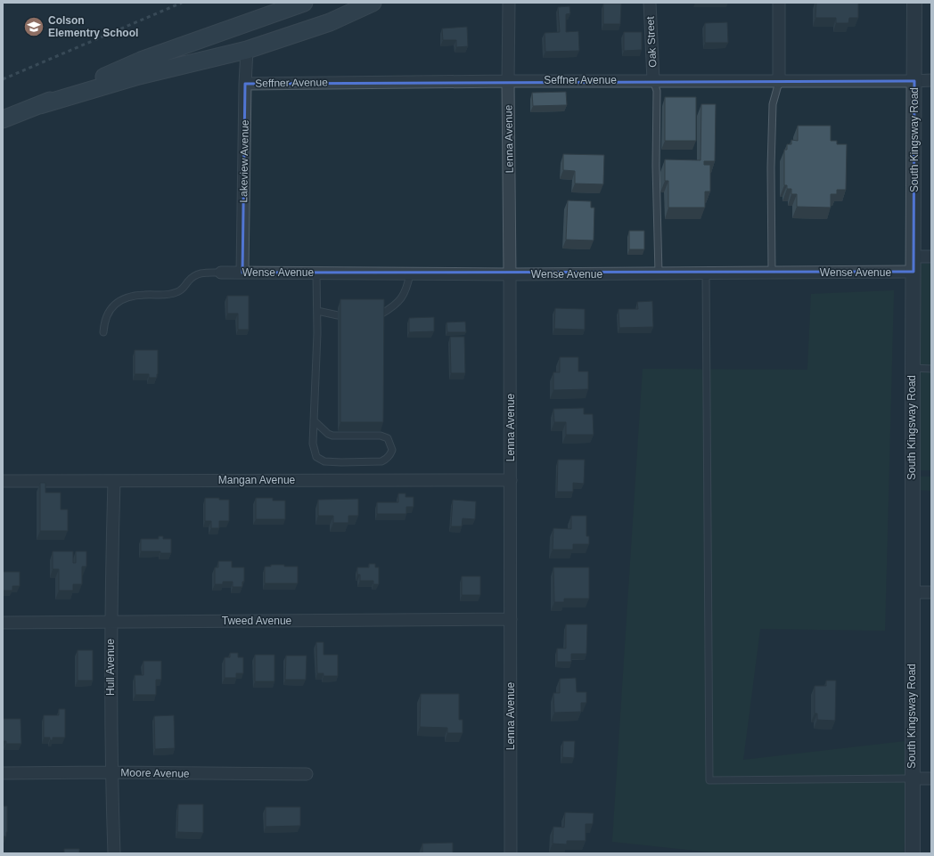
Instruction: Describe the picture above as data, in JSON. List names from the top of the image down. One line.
{"streets":{"street":["Oak Street","Seffner Avenue","Lenna Avenue","South Kingsway Road","Lakeview Avenue","Wense Avenue","Mangan Avenue","Tweed Avenue","Hull Avenue","Moore Avenue"]},"crossings":[["Oak Street","Seffner Avenue"],["Seffner Avenue","Lenna Avenue"],["Seffner Avenue","South Kingsway Road"],["Seffner Avenue","Lakeview Avenue"],["Lenna Avenue","Wense Avenue"],["Lenna Avenue","Mangan Avenue"],["Lenna Avenue","Tweed Avenue"],["South Kingsway Road","Wense Avenue"],["Lakeview Avenue","Wense Avenue"],["Mangan Avenue","Hull Avenue"],["Tweed Avenue","Hull Avenue"],["Hull Avenue","Moore Avenue"]],"places":{"school or university":["Colson Elementry School"]}}
